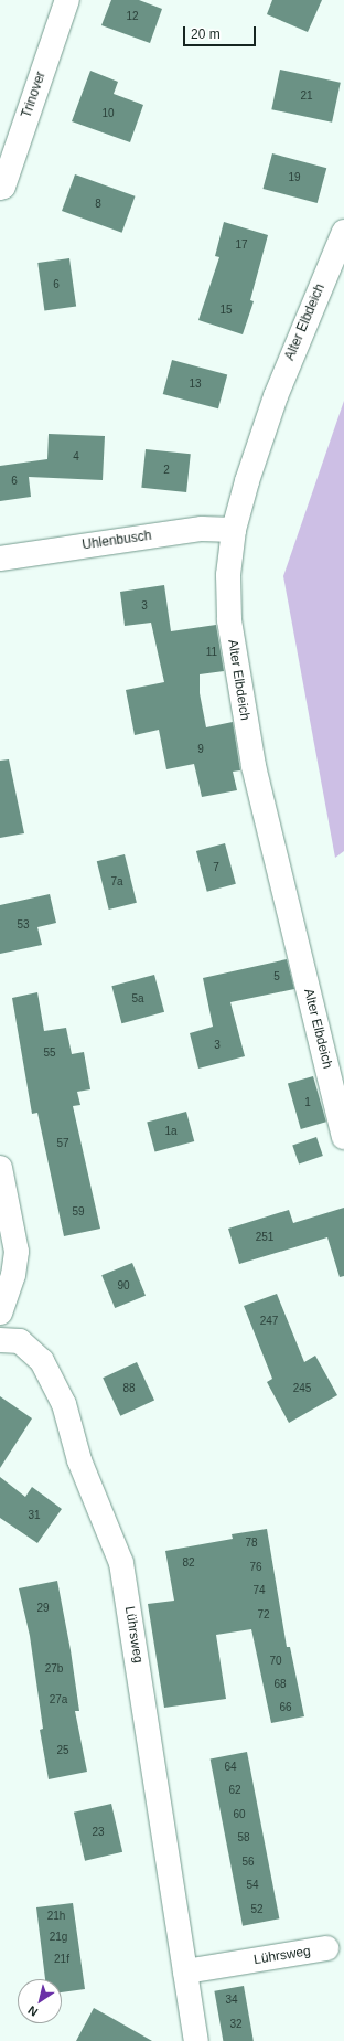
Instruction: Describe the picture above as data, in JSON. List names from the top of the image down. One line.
{"streets":{"street":["Trinover","Alter Elbdeich","Uhlenbusch","Lührsweg"]},"crossings":[["Alter Elbdeich","Uhlenbusch"]],"house_numbers":["12","21","10","19","8","17","6","15","13","4","2","6","3","11","9","7","7a","53","5","5a","3","55","1","1a","57","59","251","90","247","88","245","31","78","82","76","74","29","72","70","27b","68","27a","66","25","64","62","60","23","58","56","54","52","21h","21g","21f","34","32"],"scale_bar":"20 m","north":"bottom left"}
